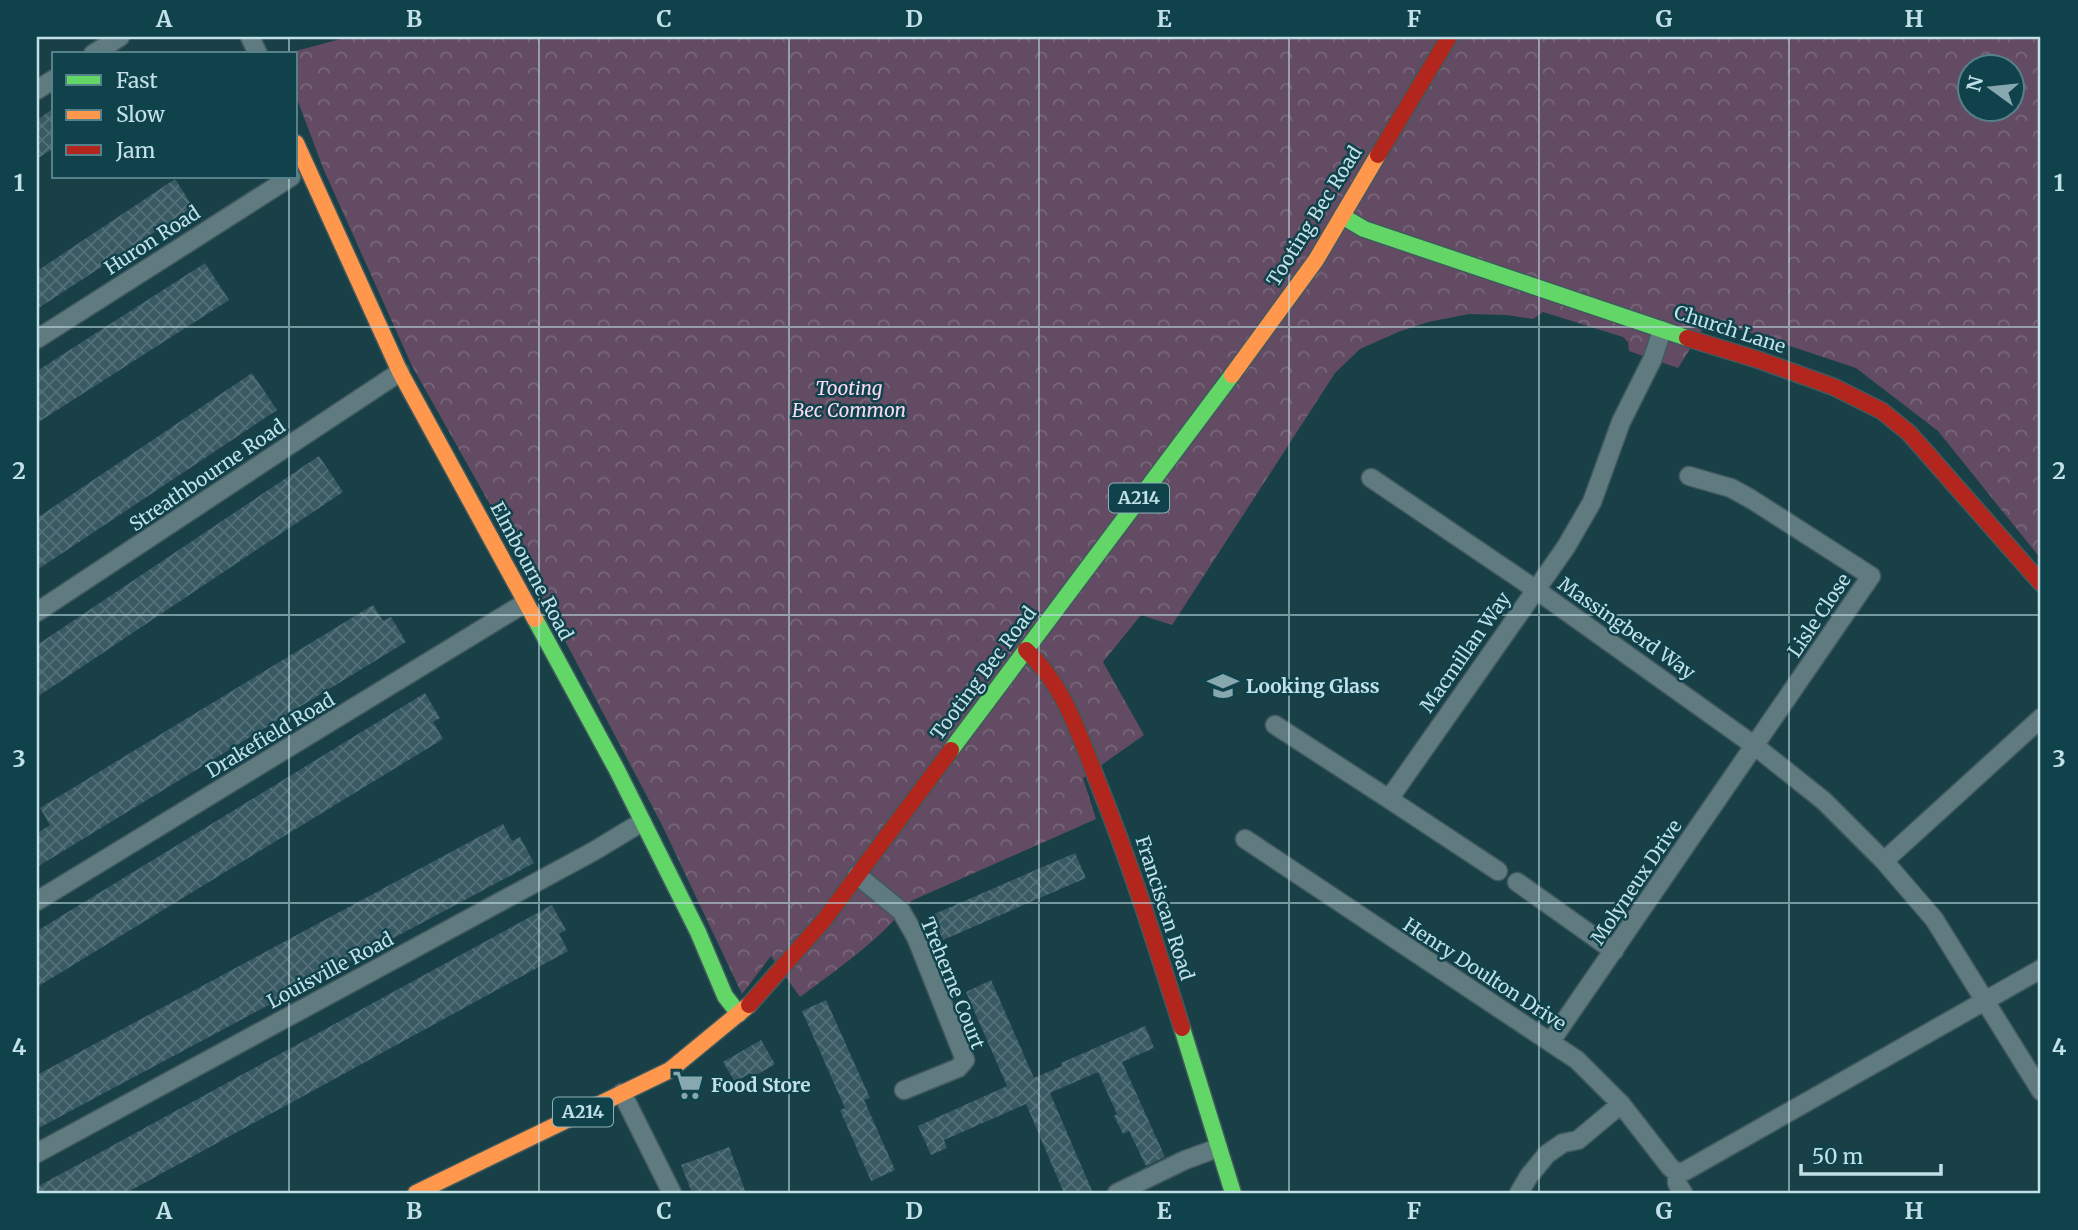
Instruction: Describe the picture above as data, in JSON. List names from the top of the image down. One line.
{"streets":{"main road":["Tooting Bec Road","Church Lane","A214","Elmbourne Road","Franciscan Road"],"street":["Huron Road","Streathbourne Road","Lisle Close","Massingberd Way","Macmillan Way","Drakefield Road","Molyneux Drive","Louisville Road","Henry Doulton Drive","Treherne Court"]},"crossings":[["Tooting Bec Road","Church Lane"],["Tooting Bec Road","Elmbourne Road"],["Tooting Bec Road","Franciscan Road"],["Tooting Bec Road","Treherne Court"],["Church Lane","Massingberd Way"],["Streathbourne Road","Elmbourne Road"],["Elmbourne Road","Drakefield Road"],["Elmbourne Road","Louisville Road"],["Lisle Close","Massingberd Way"],["Lisle Close","Molyneux Drive"],["Massingberd Way","Macmillan Way"],["Massingberd Way","Molyneux Drive"],["Molyneux Drive","Henry Doulton Drive"]],"parks":["Tooting Bec Common"],"places":{"school or university":["Looking Glass"],"supermarket":["Food Store"]},"legend":["Fast","Slow","Jam"],"scale_bar":"50 m","north":"left","grid":{"columns":["A","B","C","D","E","F","G","H"],"rows":["1","2","3","4"]}}
